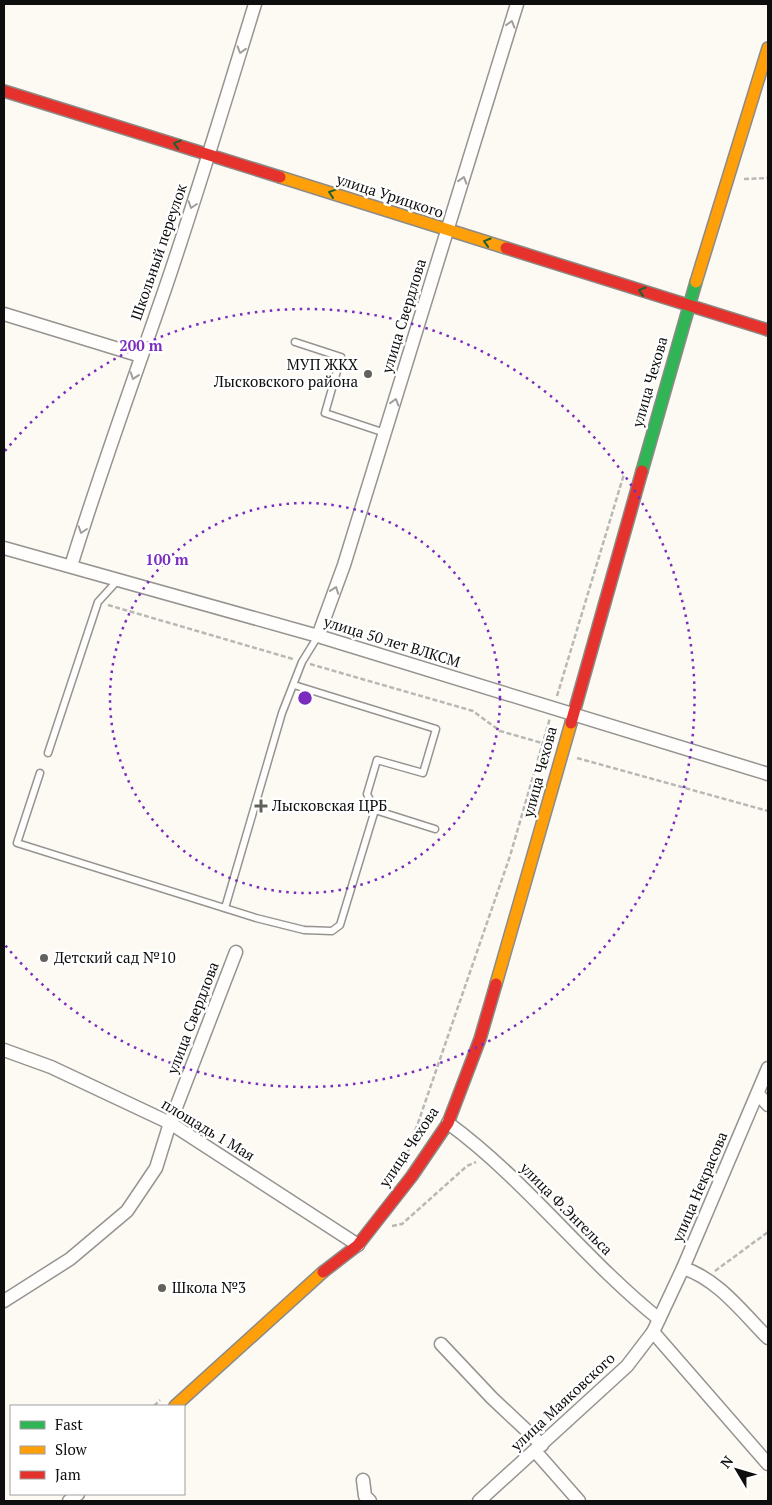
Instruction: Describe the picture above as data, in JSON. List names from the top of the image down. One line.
{"streets":{"street":["улица Урицкого","Школьный переулок","улица Свердлова","улица Чехова","улица 50 лет ВЛКСМ","площадь 1 Мая","улица Некрасова","улица Ф.Энгельса","улица Маяковского"]},"crossings":[["улица Урицкого","Школьный переулок"],["улица Урицкого","улица Свердлова"],["улица Урицкого","улица Чехова"],["Школьный переулок","улица 50 лет ВЛКСМ"],["улица Свердлова","улица 50 лет ВЛКСМ"],["улица Свердлова","площадь 1 Мая"],["улица Чехова","улица 50 лет ВЛКСМ"],["улица Чехова","площадь 1 Мая"],["улица Чехова","улица Ф.Энгельса"],["улица Некрасова","улица Ф.Энгельса"],["улица Некрасова","улица Маяковского"],["улица Ф.Энгельса","улица Маяковского"]],"one_way":["улица Урицкого","Школьный переулок","улица Свердлова"],"places":{"other":["МУП ЖКХ Лысковского района","Детский сад №10","Школа №3"],"health":["Лысковская ЦРБ"]},"legend":["Fast","Slow","Jam"],"north":"top left","rings":["200 m","100 m"]}
